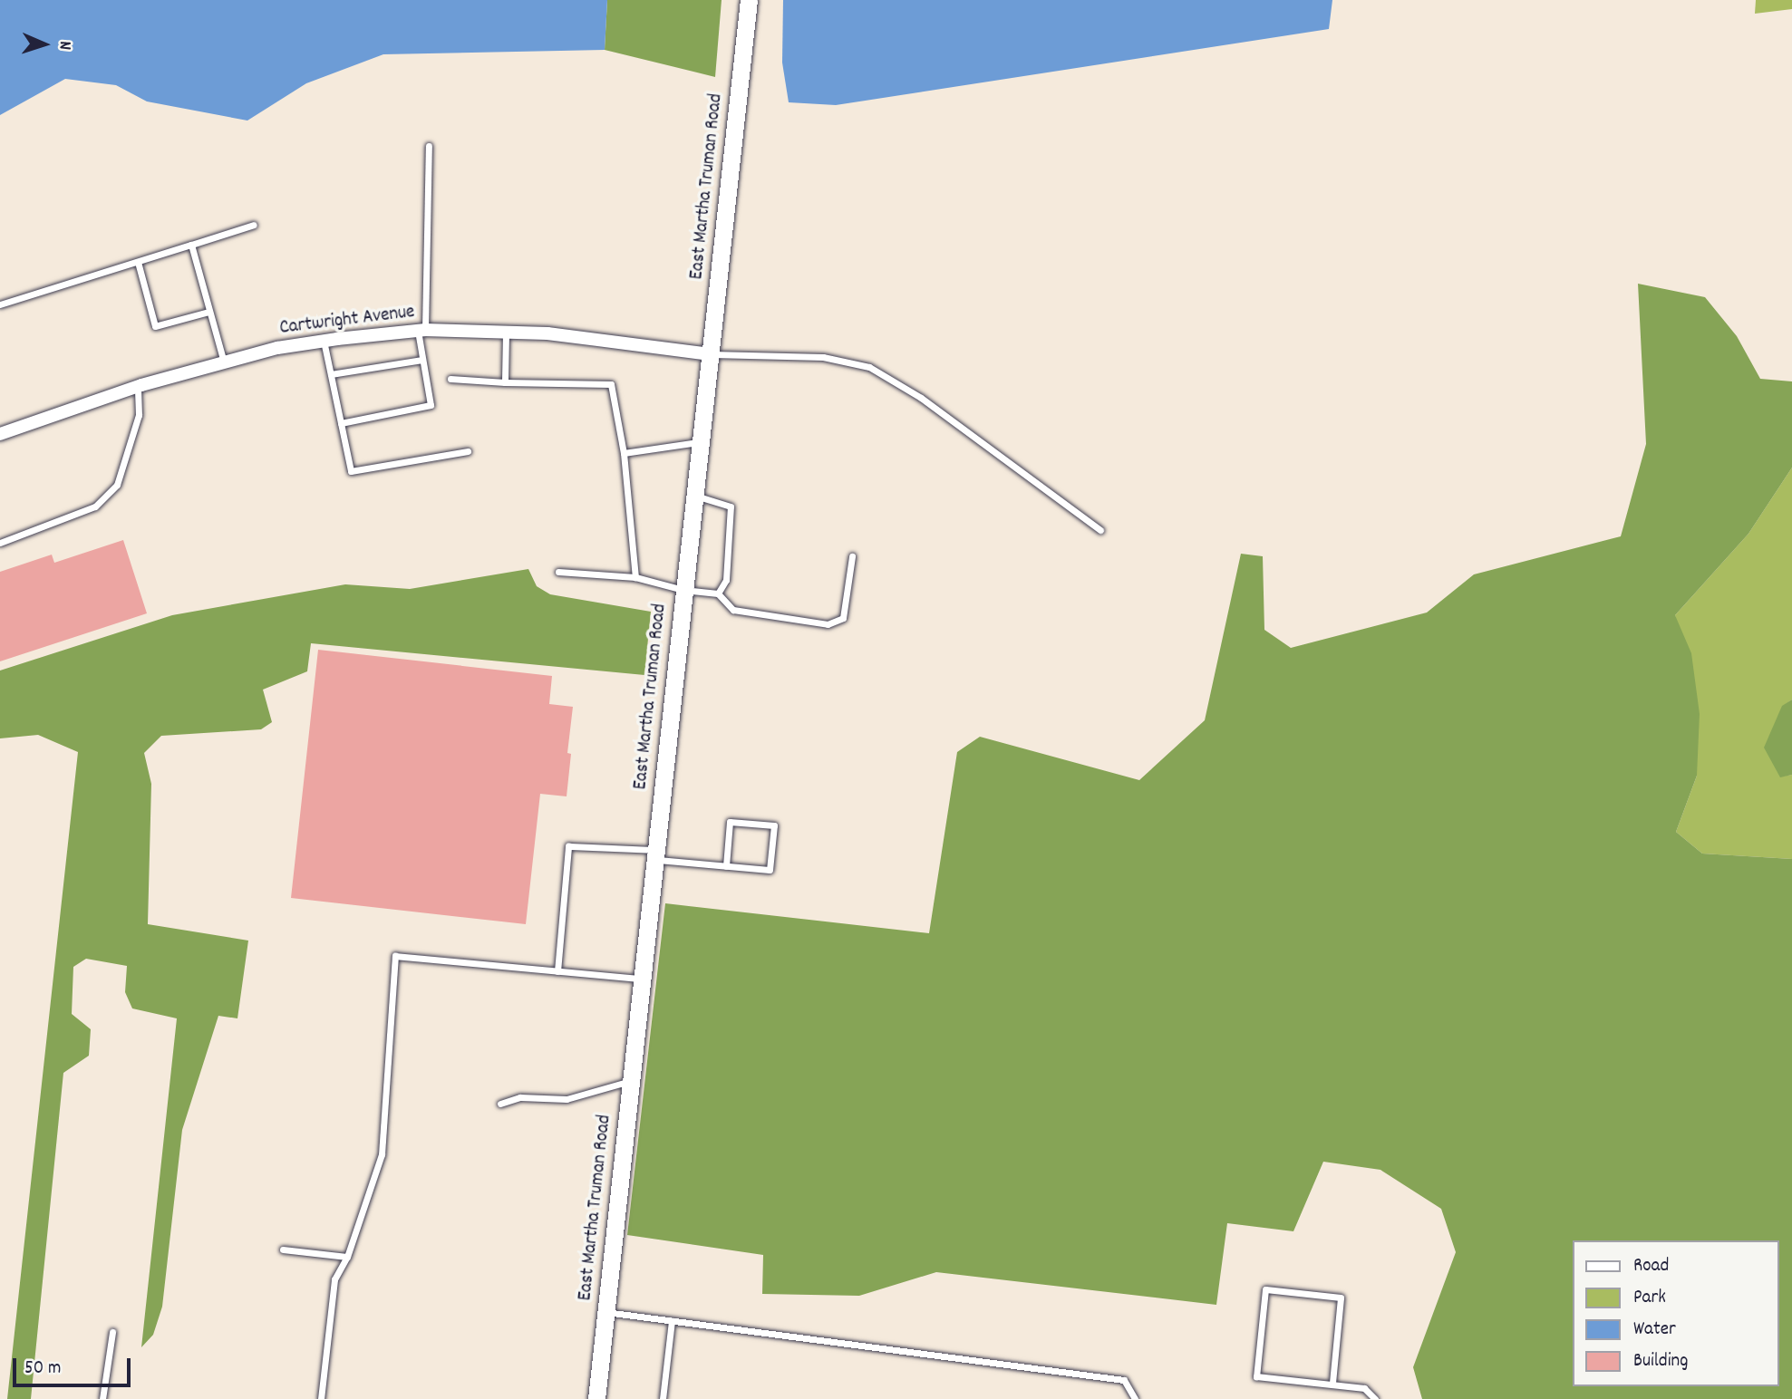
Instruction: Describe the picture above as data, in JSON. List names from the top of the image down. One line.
{"streets":{"main road":["East Martha Truman Road"],"street":["Cartwright Avenue"]},"crossings":[["East Martha Truman Road","Cartwright Avenue"]],"legend":["Road","Park","Water","Building"],"scale_bar":"50 m","north":"right"}
